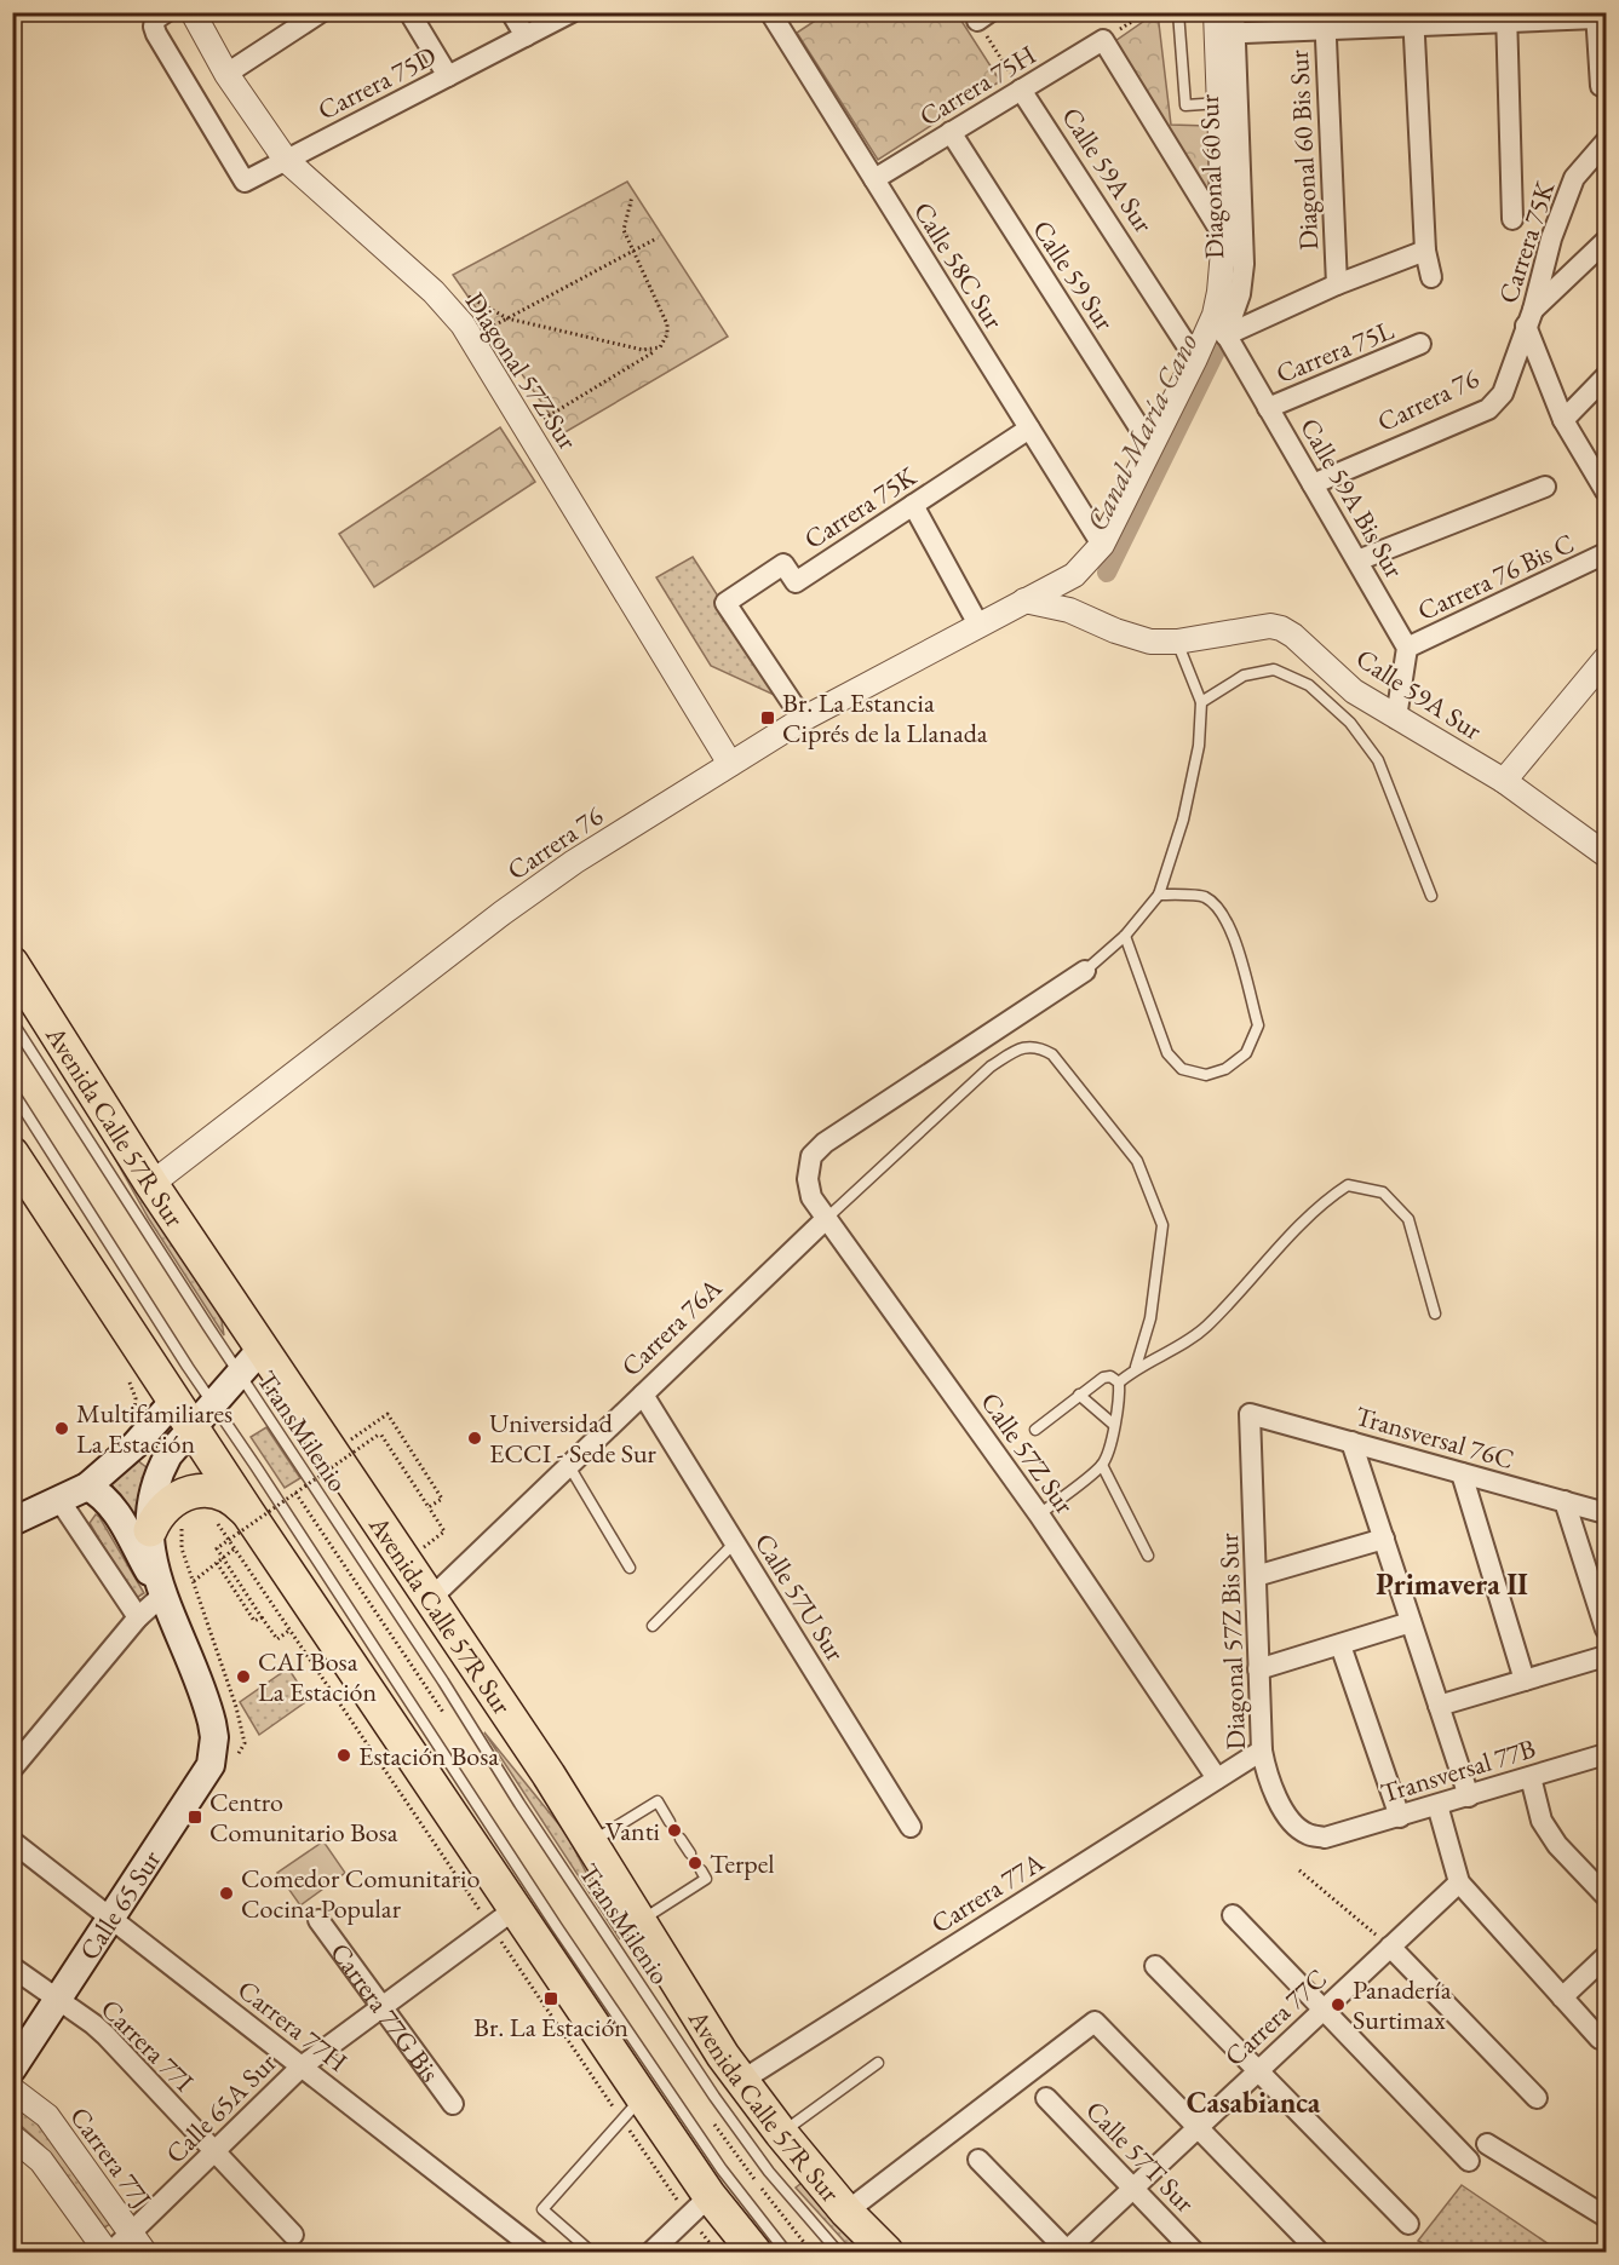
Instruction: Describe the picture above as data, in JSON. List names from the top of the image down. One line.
{"streets":{"highway":["Avenida Calle 57R Sur"],"main road":["Calle 65 Sur"],"street":["Carrera 75D","Carrera 75H","Diagonal 60 Bis Sur","Calle 59A Sur","Diagonal 60 Sur","Carrera 75K","Calle 58C Sur","Calle 59 Sur","Carrera 75L","Diagonal 57Z Sur","Carrera 76","Calle 59A Bis Sur","Carrera 76 Bis C","Carrera 76A","Transversal 76C","Calle 57Z Sur","Calle 57U Sur","Diagonal 57Z Bis Sur","Transversal 77B","Carrera 77A","Carrera 77G Bis","Carrera 77C","Carrera 77H","Carrera 77I","Calle 65A Sur","Calle 57T Sur","Carrera 77J"],"lane":["TransMilenio"]},"crossings":[["Carrera 75D","Diagonal 57Z Sur"],["Carrera 75H","Calle 59A Sur"],["Carrera 75H","Calle 58C Sur"],["Carrera 75H","Calle 59 Sur"],["Calle 59A Sur","Diagonal 60 Sur"],["Calle 59A Sur","Carrera 76"],["Diagonal 60 Sur","Calle 59 Sur"],["Diagonal 60 Sur","Carrera 76"],["Diagonal 60 Sur","Calle 59A Bis Sur"],["Carrera 75K","Calle 58C Sur"],["Carrera 75K","Carrera 76"],["Calle 58C Sur","Carrera 76"],["Calle 59 Sur","Carrera 76"],["Carrera 75L","Calle 59A Bis Sur"],["Diagonal 57Z Sur","Carrera 76"],["Carrera 76","Calle 59A Bis Sur"],["Carrera 76","Avenida Calle 57R Sur"],["Calle 59A Bis Sur","Carrera 76 Bis C"],["Avenida Calle 57R Sur","Carrera 76A"],["Avenida Calle 57R Sur","Carrera 77A"],["Carrera 76A","Calle 57Z Sur"],["Carrera 76A","Calle 57U Sur"],["Transversal 76C","Diagonal 57Z Bis Sur"],["Calle 57Z Sur","Carrera 77A"],["Diagonal 57Z Bis Sur","Transversal 77B"],["Diagonal 57Z Bis Sur","Carrera 77A"],["Calle 65 Sur","Carrera 77H"],["Calle 65 Sur","Carrera 77I"],["Calle 65 Sur","Carrera 77J"],["Carrera 77G Bis","Calle 65A Sur"],["Carrera 77C","Calle 57T Sur"],["Carrera 77H","Calle 65A Sur"],["Carrera 77I","Calle 65A Sur"],["Calle 65A Sur","Carrera 77J"]],"districts":["Primavera II","Casabianca"],"water":["Canal María Cano"],"places":{"transit":["Br. La Estancia Ciprés de la Llanada","Centro Comunitario Bosa","Br. La Estación"],"other":["Multifamiliares La Estación","Universidad ECCI - Sede Sur","CAI Bosa La Estación","Estación Bosa","Vanti","Terpel","Comedor Comunitario Cocina Popular","Panadería Surtimax"]}}
